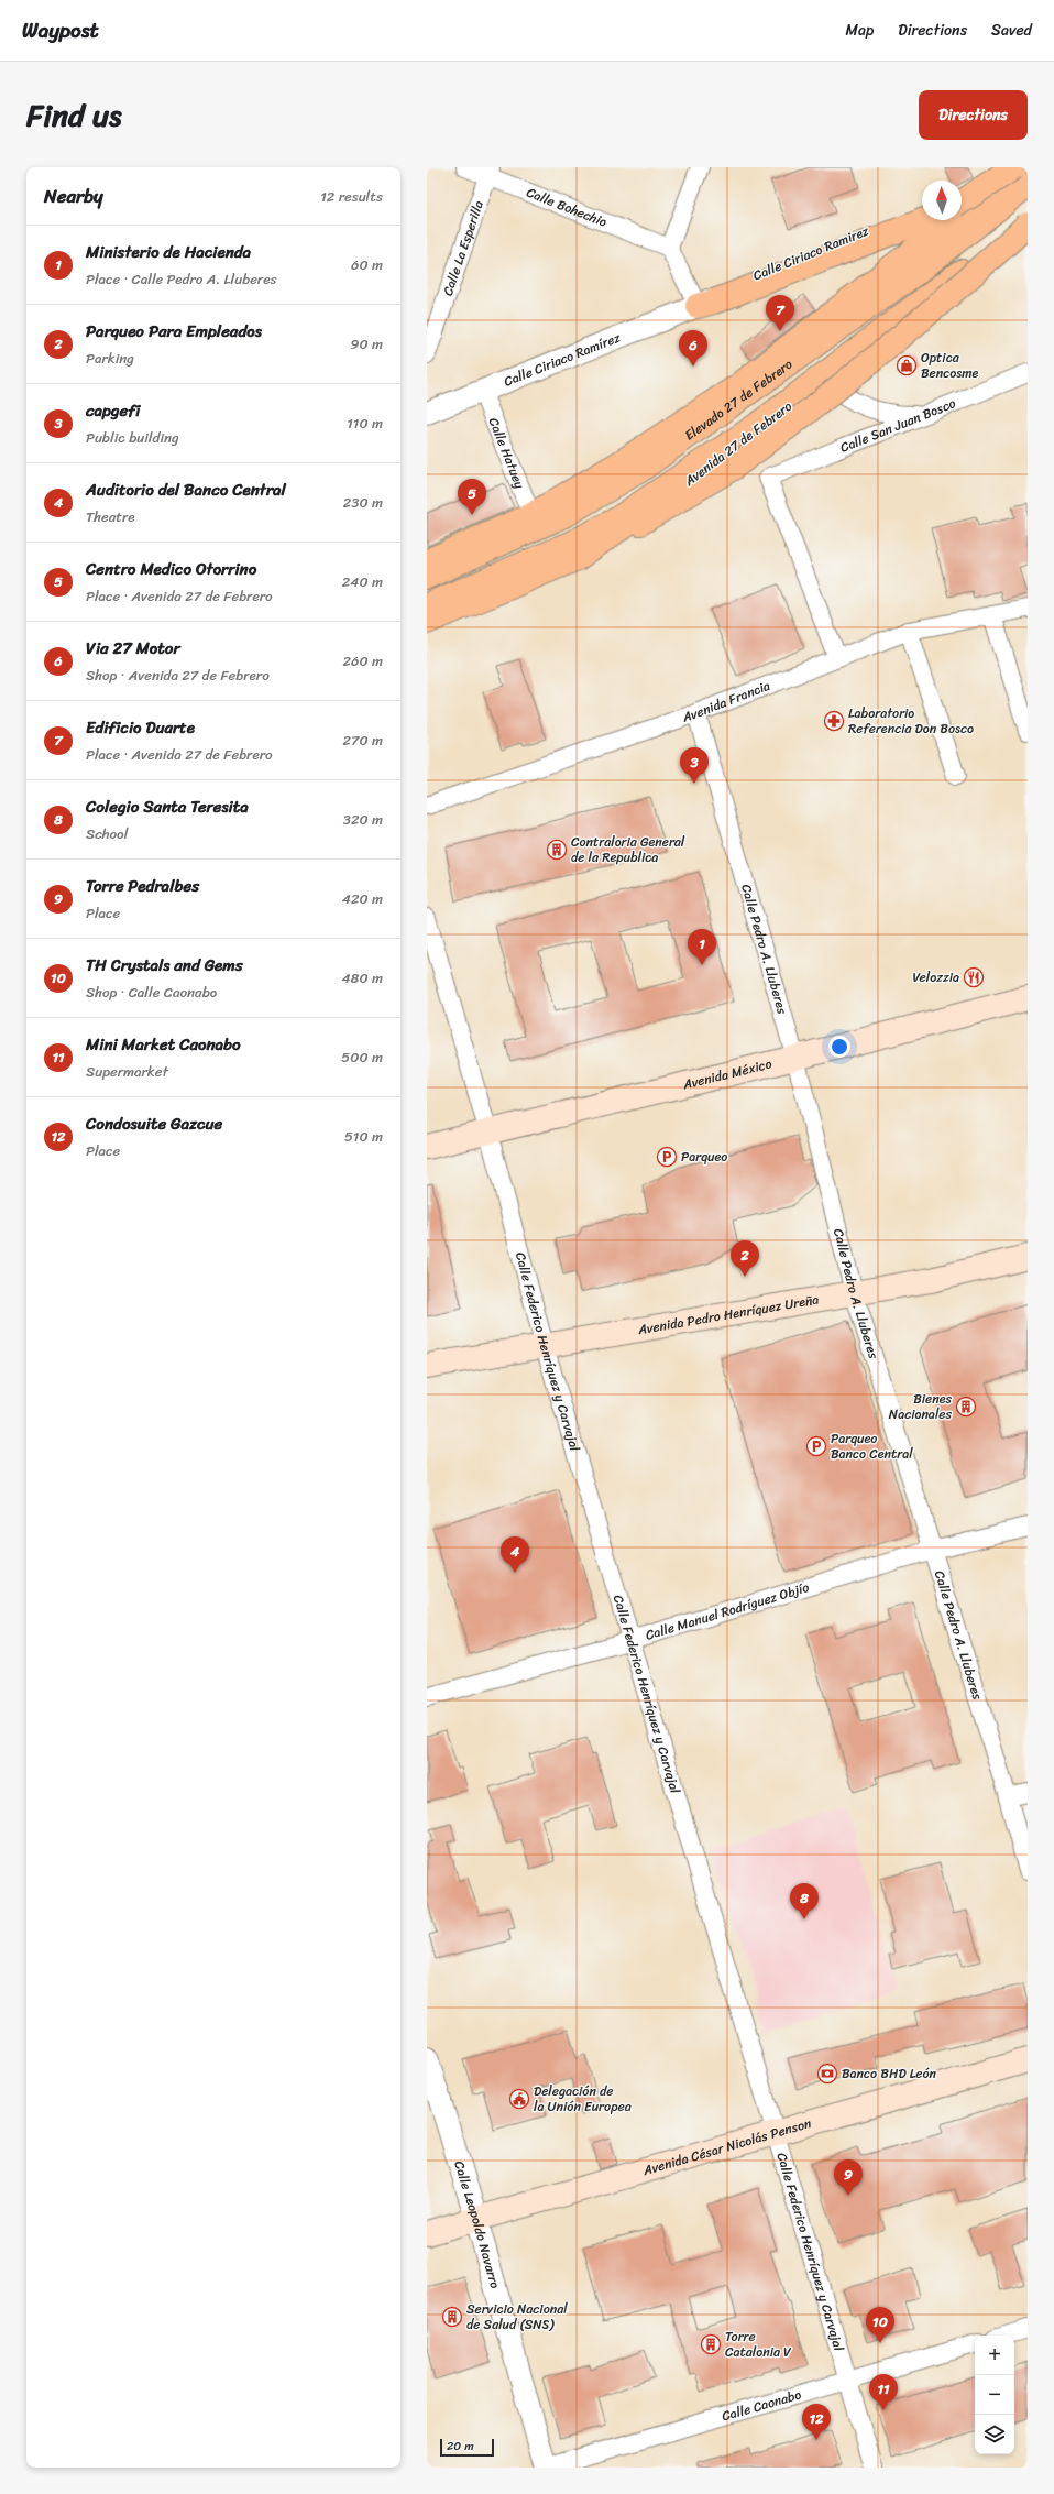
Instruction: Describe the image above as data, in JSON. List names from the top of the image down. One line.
{"streets":{"main road":["Elevado 27 de Febrero","Avenida 27 de Febrero","Avenida México","Avenida Pedro Henríquez Ureña","Avenida César Nicolás Penson"],"street":["Calle Bohechio","Calle La Esperilla","Calle Ciriaco Ramirez","Calle Ciriaco Ramírez","Calle San Juan Bosco","Calle Hatuey","Avenida Francia","Calle Pedro A. Lluberes","Calle Federico Henríquez y Carvajal","Calle Manuel Rodríguez Objío","Calle Leopoldo Navarro","Calle Caonabo"]},"crossings":[["Calle Bohechio","Calle La Esperilla"],["Calle Ciriaco Ramirez","Calle Ciriaco Ramírez"],["Calle Ciriaco Ramírez","Calle Hatuey"],["Calle San Juan Bosco","Avenida Francia"],["Avenida Francia","Calle Pedro A. Lluberes"],["Calle Pedro A. Lluberes","Avenida México"],["Calle Pedro A. Lluberes","Avenida Pedro Henríquez Ureña"],["Calle Pedro A. Lluberes","Calle Manuel Rodríguez Objío"],["Avenida México","Calle Federico Henríquez y Carvajal"],["Avenida Pedro Henríquez Ureña","Calle Federico Henríquez y Carvajal"],["Calle Federico Henríquez y Carvajal","Calle Manuel Rodríguez Objío"],["Calle Federico Henríquez y Carvajal","Avenida César Nicolás Penson"],["Calle Federico Henríquez y Carvajal","Calle Caonabo"],["Avenida César Nicolás Penson","Calle Leopoldo Navarro"],["Calle Leopoldo Navarro","Calle Caonabo"]],"places":{"shop":["Optica Bencosme"],"pharmacy":["Laboratorio Referencia Don Bosco"],"building":["Contraloria General de la Republica","Bienes Nacionales","Servicio Nacional de Salud (SNS)","Torre Catalonia V"],"restaurant":["Velozzia"],"parking":["Parqueo","Parqueo Banco Central"],"bank":["Banco BHD León"],"public building":["Delegación de la Unión Europea"]},"scale_bar":"20 m","north":"top","page":{"header":"Waypost","nav":["Map","Directions","Saved"],"title":"Find us","buttons":"Directions","heading":["Nearby","12 results"],"list":[{"mark":"1","name":"Ministerio de Hacienda","note":"Place · Calle Pedro A. Lluberes","value":"60 m"},{"mark":"2","name":"Parqueo Para Empleados","note":"Parking","value":"90 m"},{"mark":"3","name":"capgefi","note":"Public building","value":"110 m"},{"mark":"4","name":"Auditorio del Banco Central","note":"Theatre","value":"230 m"},{"mark":"5","name":"Centro Medico Otorrino","note":"Place · Avenida 27 de Febrero","value":"240 m"},{"mark":"6","name":"Via 27 Motor","note":"Shop · Avenida 27 de Febrero","value":"260 m"},{"mark":"7","name":"Edificio Duarte","note":"Place · Avenida 27 de Febrero","value":"270 m"},{"mark":"8","name":"Colegio Santa Teresita","note":"School","value":"320 m"},{"mark":"9","name":"Torre Pedralbes","note":"Place","value":"420 m"},{"mark":"10","name":"TH Crystals and Gems","note":"Shop · Calle Caonabo","value":"480 m"},{"mark":"11","name":"Mini Market Caonabo","note":"Supermarket","value":"500 m"},{"mark":"12","name":"Condosuite Gazcue","note":"Place","value":"510 m"}],"pins":["7","6","5","3","1","2","4","8","9","10","11","12"],"map_buttons":["+","−"],"scale":"20 m"}}
